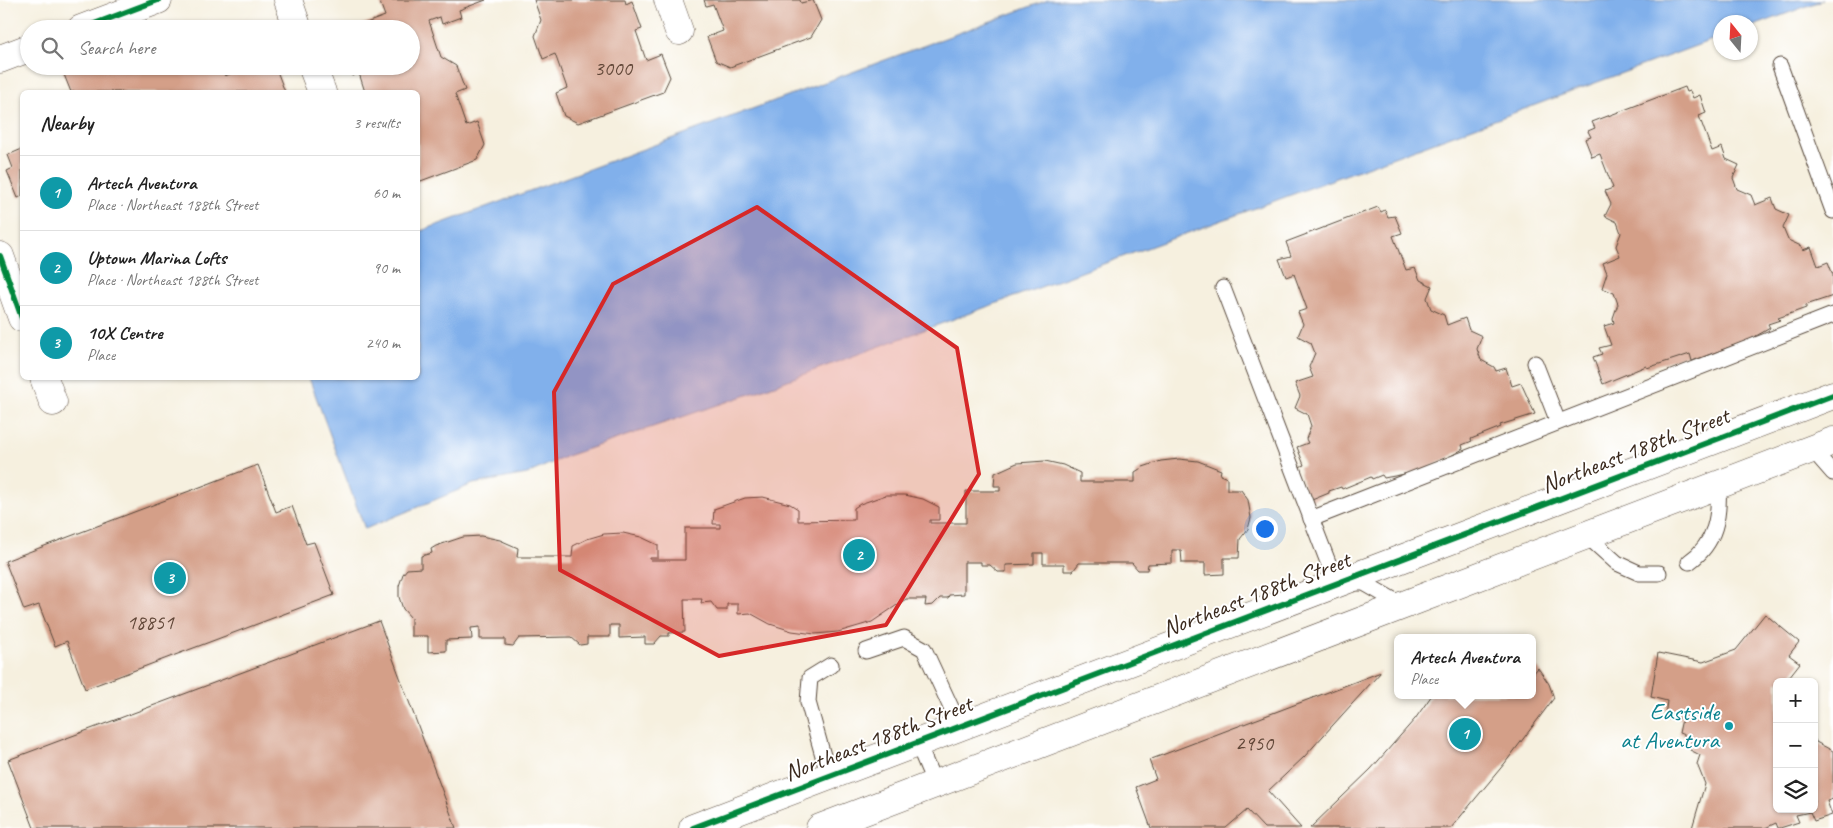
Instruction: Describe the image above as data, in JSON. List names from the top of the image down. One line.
{"streets":{"street":["Northeast 188th Street"]},"places":["Eastside at Aventura"],"house_numbers":["3000","18851","2950"],"north":"top","page":{"search":"Search here","heading":["Nearby","3 results"],"list":[{"mark":"1","name":"Artech Aventura","note":"Place · Northeast 188th Street","value":"60 m"},{"mark":"2","name":"Uptown Marina Lofts","note":"Place · Northeast 188th Street","value":"90 m"},{"mark":"3","name":"10X Centre","note":"Place","value":"240 m"}],"pins":["2","3","1"],"popup":["Artech Aventura","Place"],"map_buttons":["+","−"]}}
